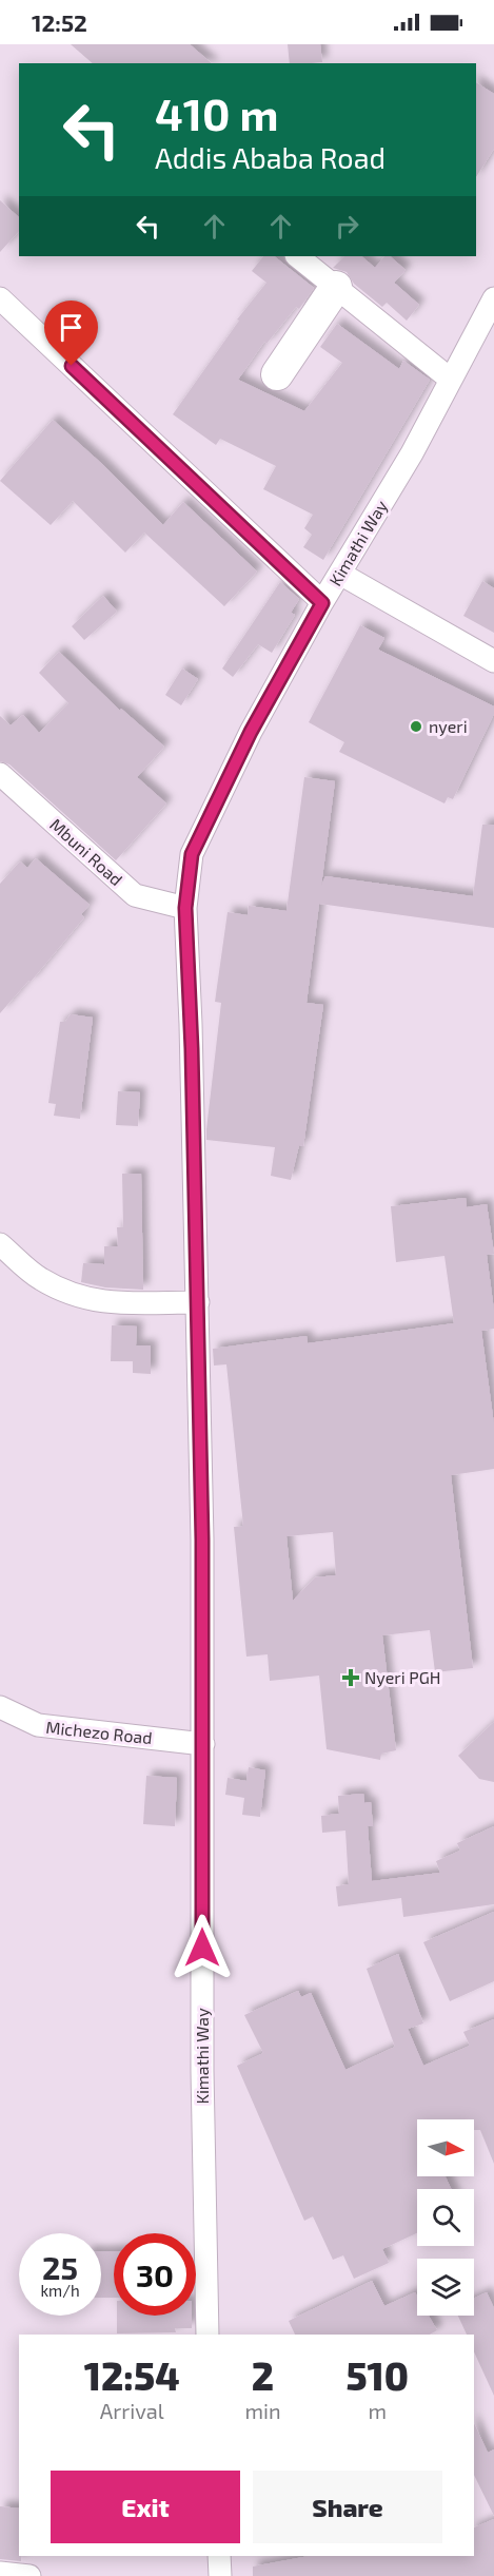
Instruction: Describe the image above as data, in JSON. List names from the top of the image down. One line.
{"streets":{"street":["Kimathi Way","Mbuni Road","Michezo Road"]},"crossings":[["Kimathi Way","Mbuni Road"],["Kimathi Way","Michezo Road"]],"places":{"other":["nyeri"],"health":["Nyeri PGH"]},"north":"right","page":{"status":"12:52","turn":["410 m","Addis Ababa Road"],"speed":"25 km/h","limit":"30","eta":["12:54","Arrival","2","min","510","m"],"buttons":["Exit","Share"]}}
